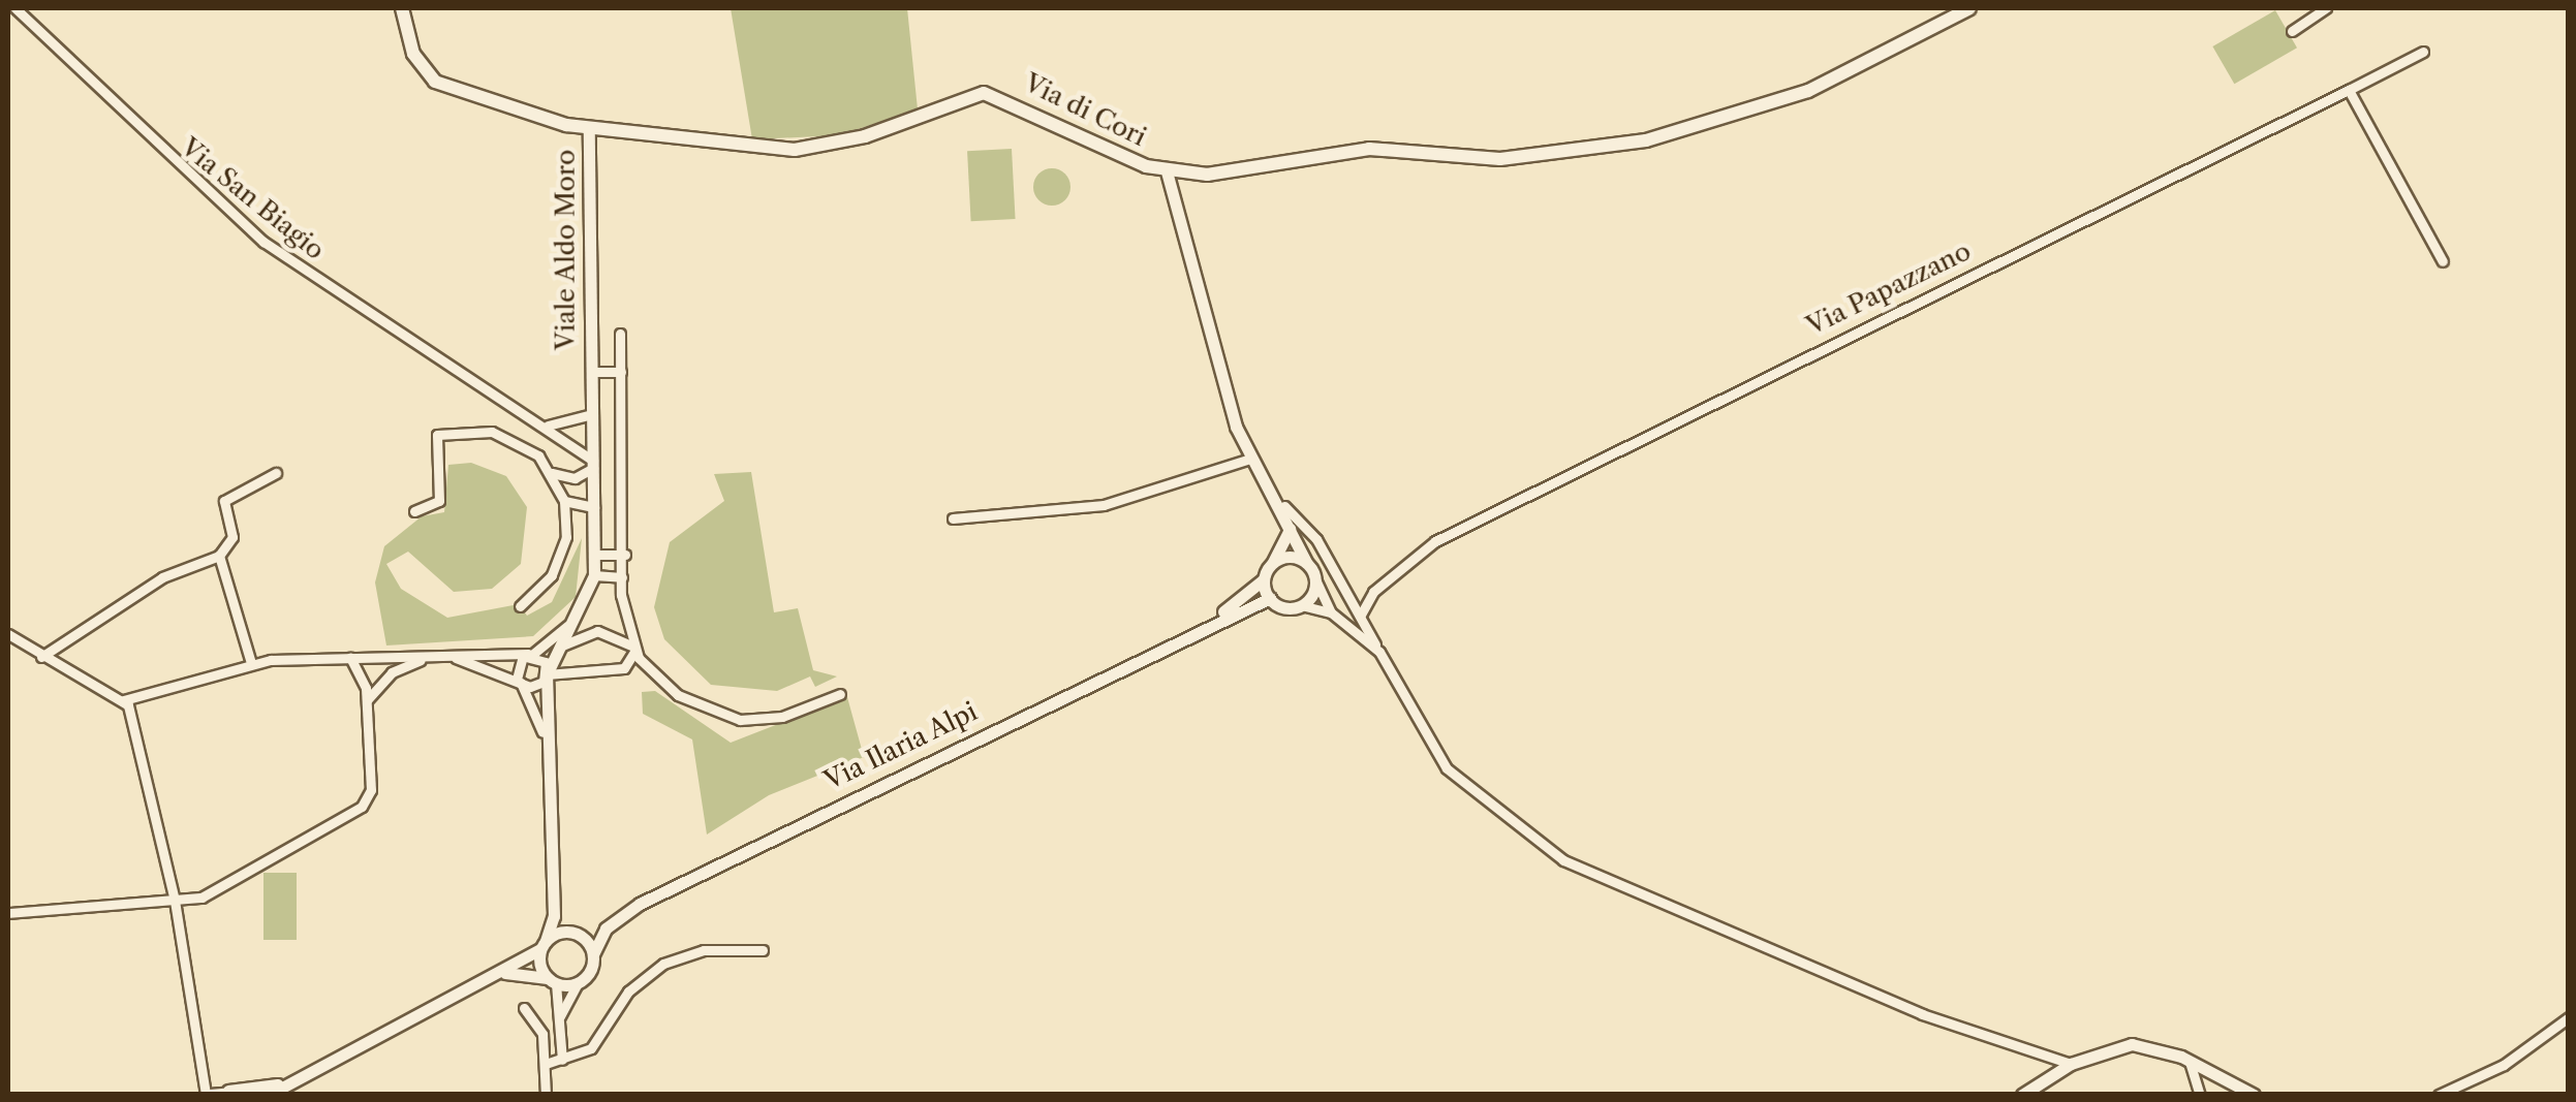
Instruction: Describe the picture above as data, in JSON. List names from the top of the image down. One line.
{"streets":{"main road":["Via di Cori"],"street":["Via San Biagio","Viale Aldo Moro","Via Papazzano","Via Ilaria Alpi"]},"crossings":[["Via di Cori","Viale Aldo Moro"],["Via San Biagio","Viale Aldo Moro"]]}
